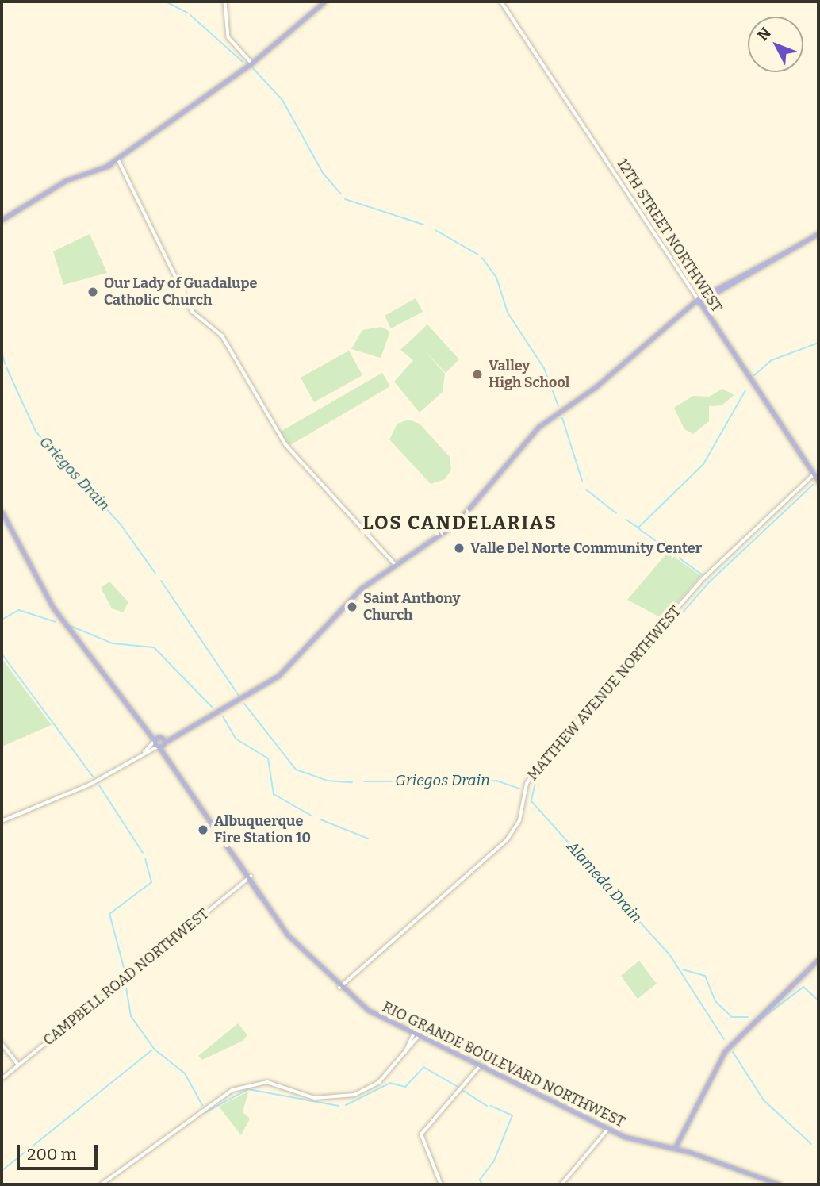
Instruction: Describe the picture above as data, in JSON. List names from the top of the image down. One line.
{"streets":{"main road":["12TH STREET NORTHWEST","RIO GRANDE BOULEVARD NORTHWEST"],"street":["MATTHEW AVENUE NORTHWEST","CAMPBELL ROAD NORTHWEST"]},"crossings":[["12TH STREET NORTHWEST","MATTHEW AVENUE NORTHWEST"],["MATTHEW AVENUE NORTHWEST","RIO GRANDE BOULEVARD NORTHWEST"],["CAMPBELL ROAD NORTHWEST","RIO GRANDE BOULEVARD NORTHWEST"]],"districts":["LOS CANDELARIAS"],"water":["Griegos Drain","Alameda Drain"],"places":["Our Lady of Guadalupe Catholic Church","Valley High School","Valle Del Norte Community Center","Saint Anthony Church","Albuquerque Fire Station 10"],"scale_bar":"200 m","north":"top left"}
